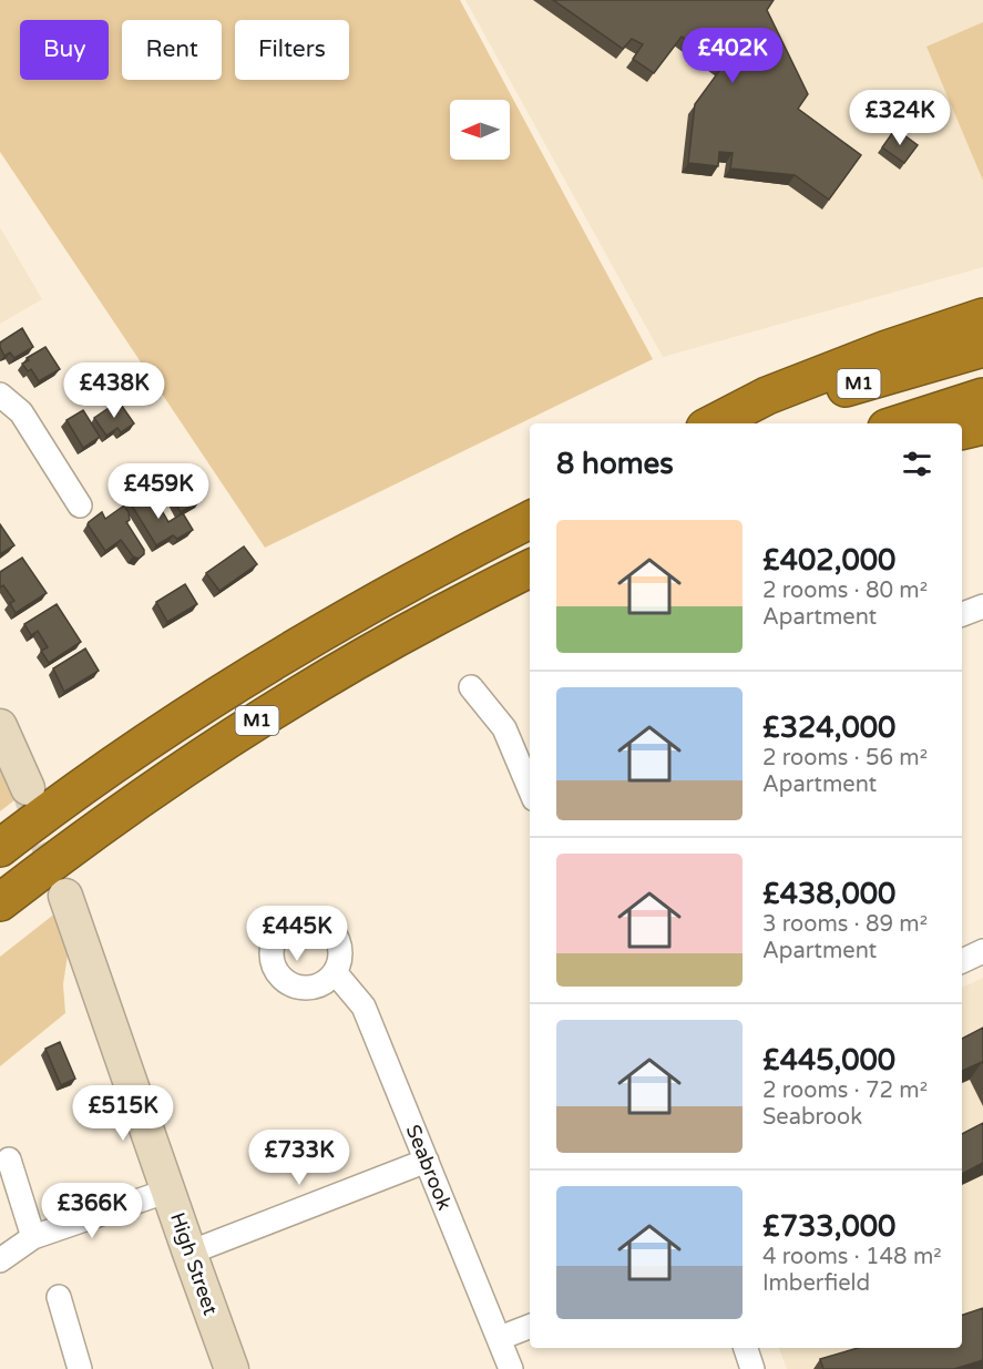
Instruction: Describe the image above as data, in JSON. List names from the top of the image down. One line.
{"streets":{"highway":["M1"],"street":["Seabrook","High Street"]},"north":"left","page":{"chip":["Buy","Rent","Filters"],"price":["£402K","£324K","£438K","£459K","£445K","£515K","£733K","£366K"],"heading":"8 homes","list":[{"name":"£402,000","note":"2 rooms · 80 m² · Apartment"},{"name":"£324,000","note":"2 rooms · 56 m² · Apartment"},{"name":"£438,000","note":"3 rooms · 89 m² · Apartment"},{"name":"£445,000","note":"2 rooms · 72 m² · Seabrook"},{"name":"£733,000","note":"4 rooms · 148 m² · Imberfield"}]}}
